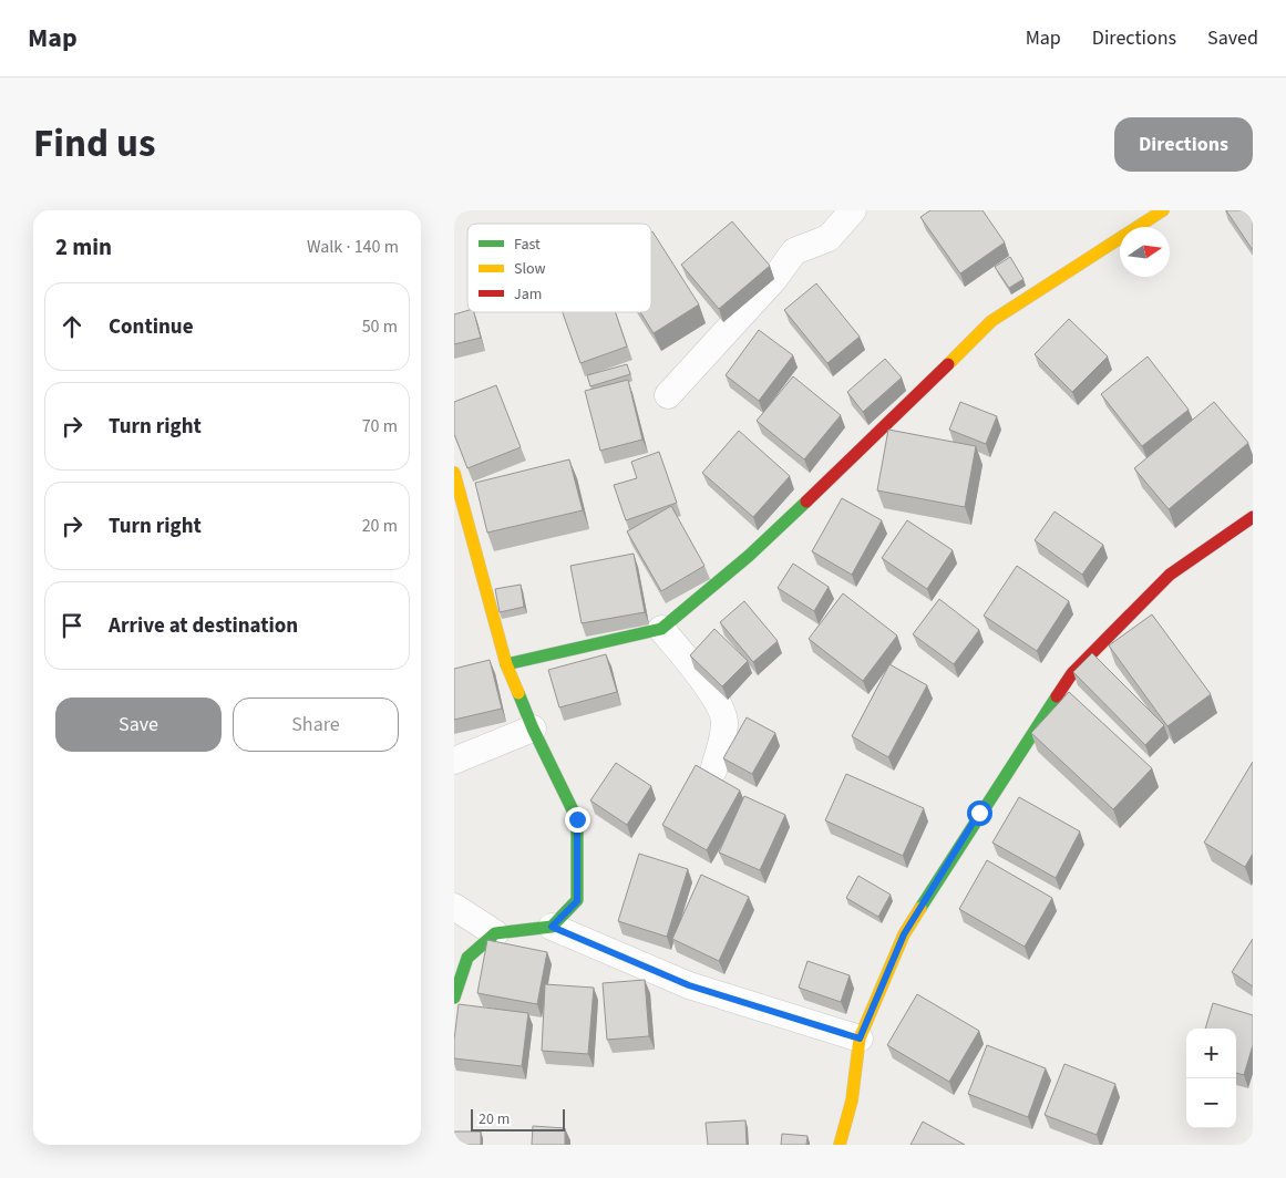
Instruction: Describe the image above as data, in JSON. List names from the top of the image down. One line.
{"legend":["Fast","Slow","Jam"],"scale_bar":"20 m","north":"right","page":{"header":"Map","nav":["Map","Directions","Saved"],"title":"Find us","buttons":["Directions",["Save","Share"]],"heading":["2 min","Walk · 140 m"],"list":[["Continue","50 m"],["Turn right","70 m"],["Turn right","20 m"],"Arrive at destination"],"map_buttons":["+","−"],"scale":"20 m"}}
